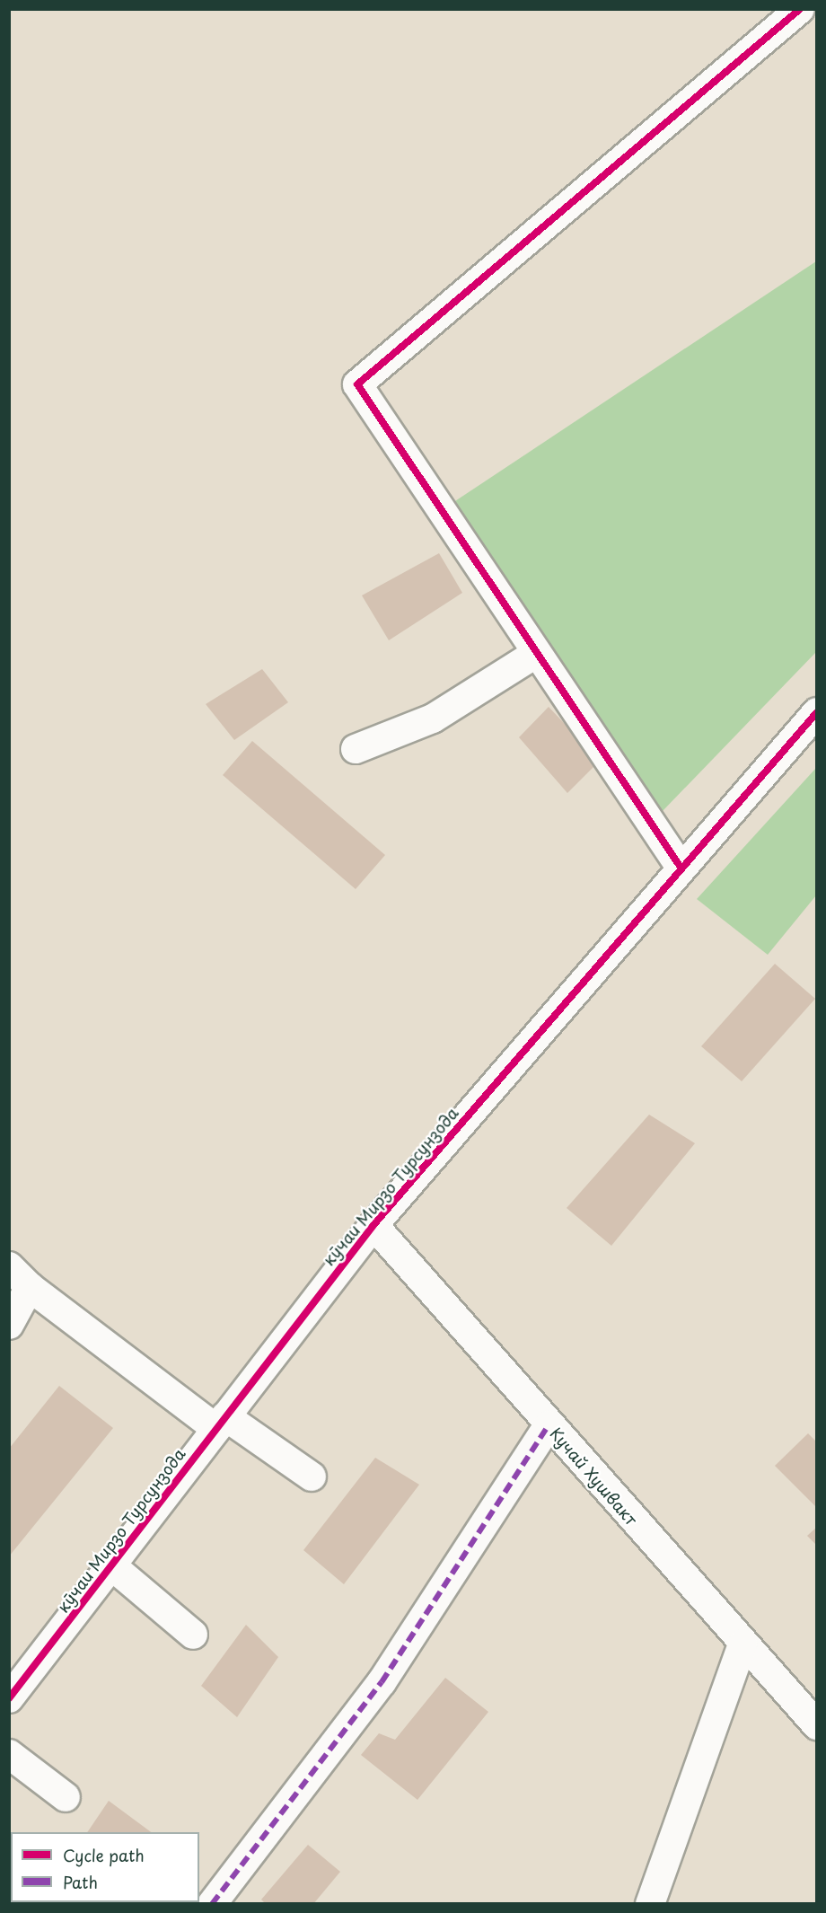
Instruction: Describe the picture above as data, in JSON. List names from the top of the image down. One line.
{"streets":{"street":["кӯчаи Мирзо Турсунзода","Кучай Хушвакт"]},"crossings":[["кӯчаи Мирзо Турсунзода","Кучай Хушвакт"]],"legend":["Cycle path","Path"]}
